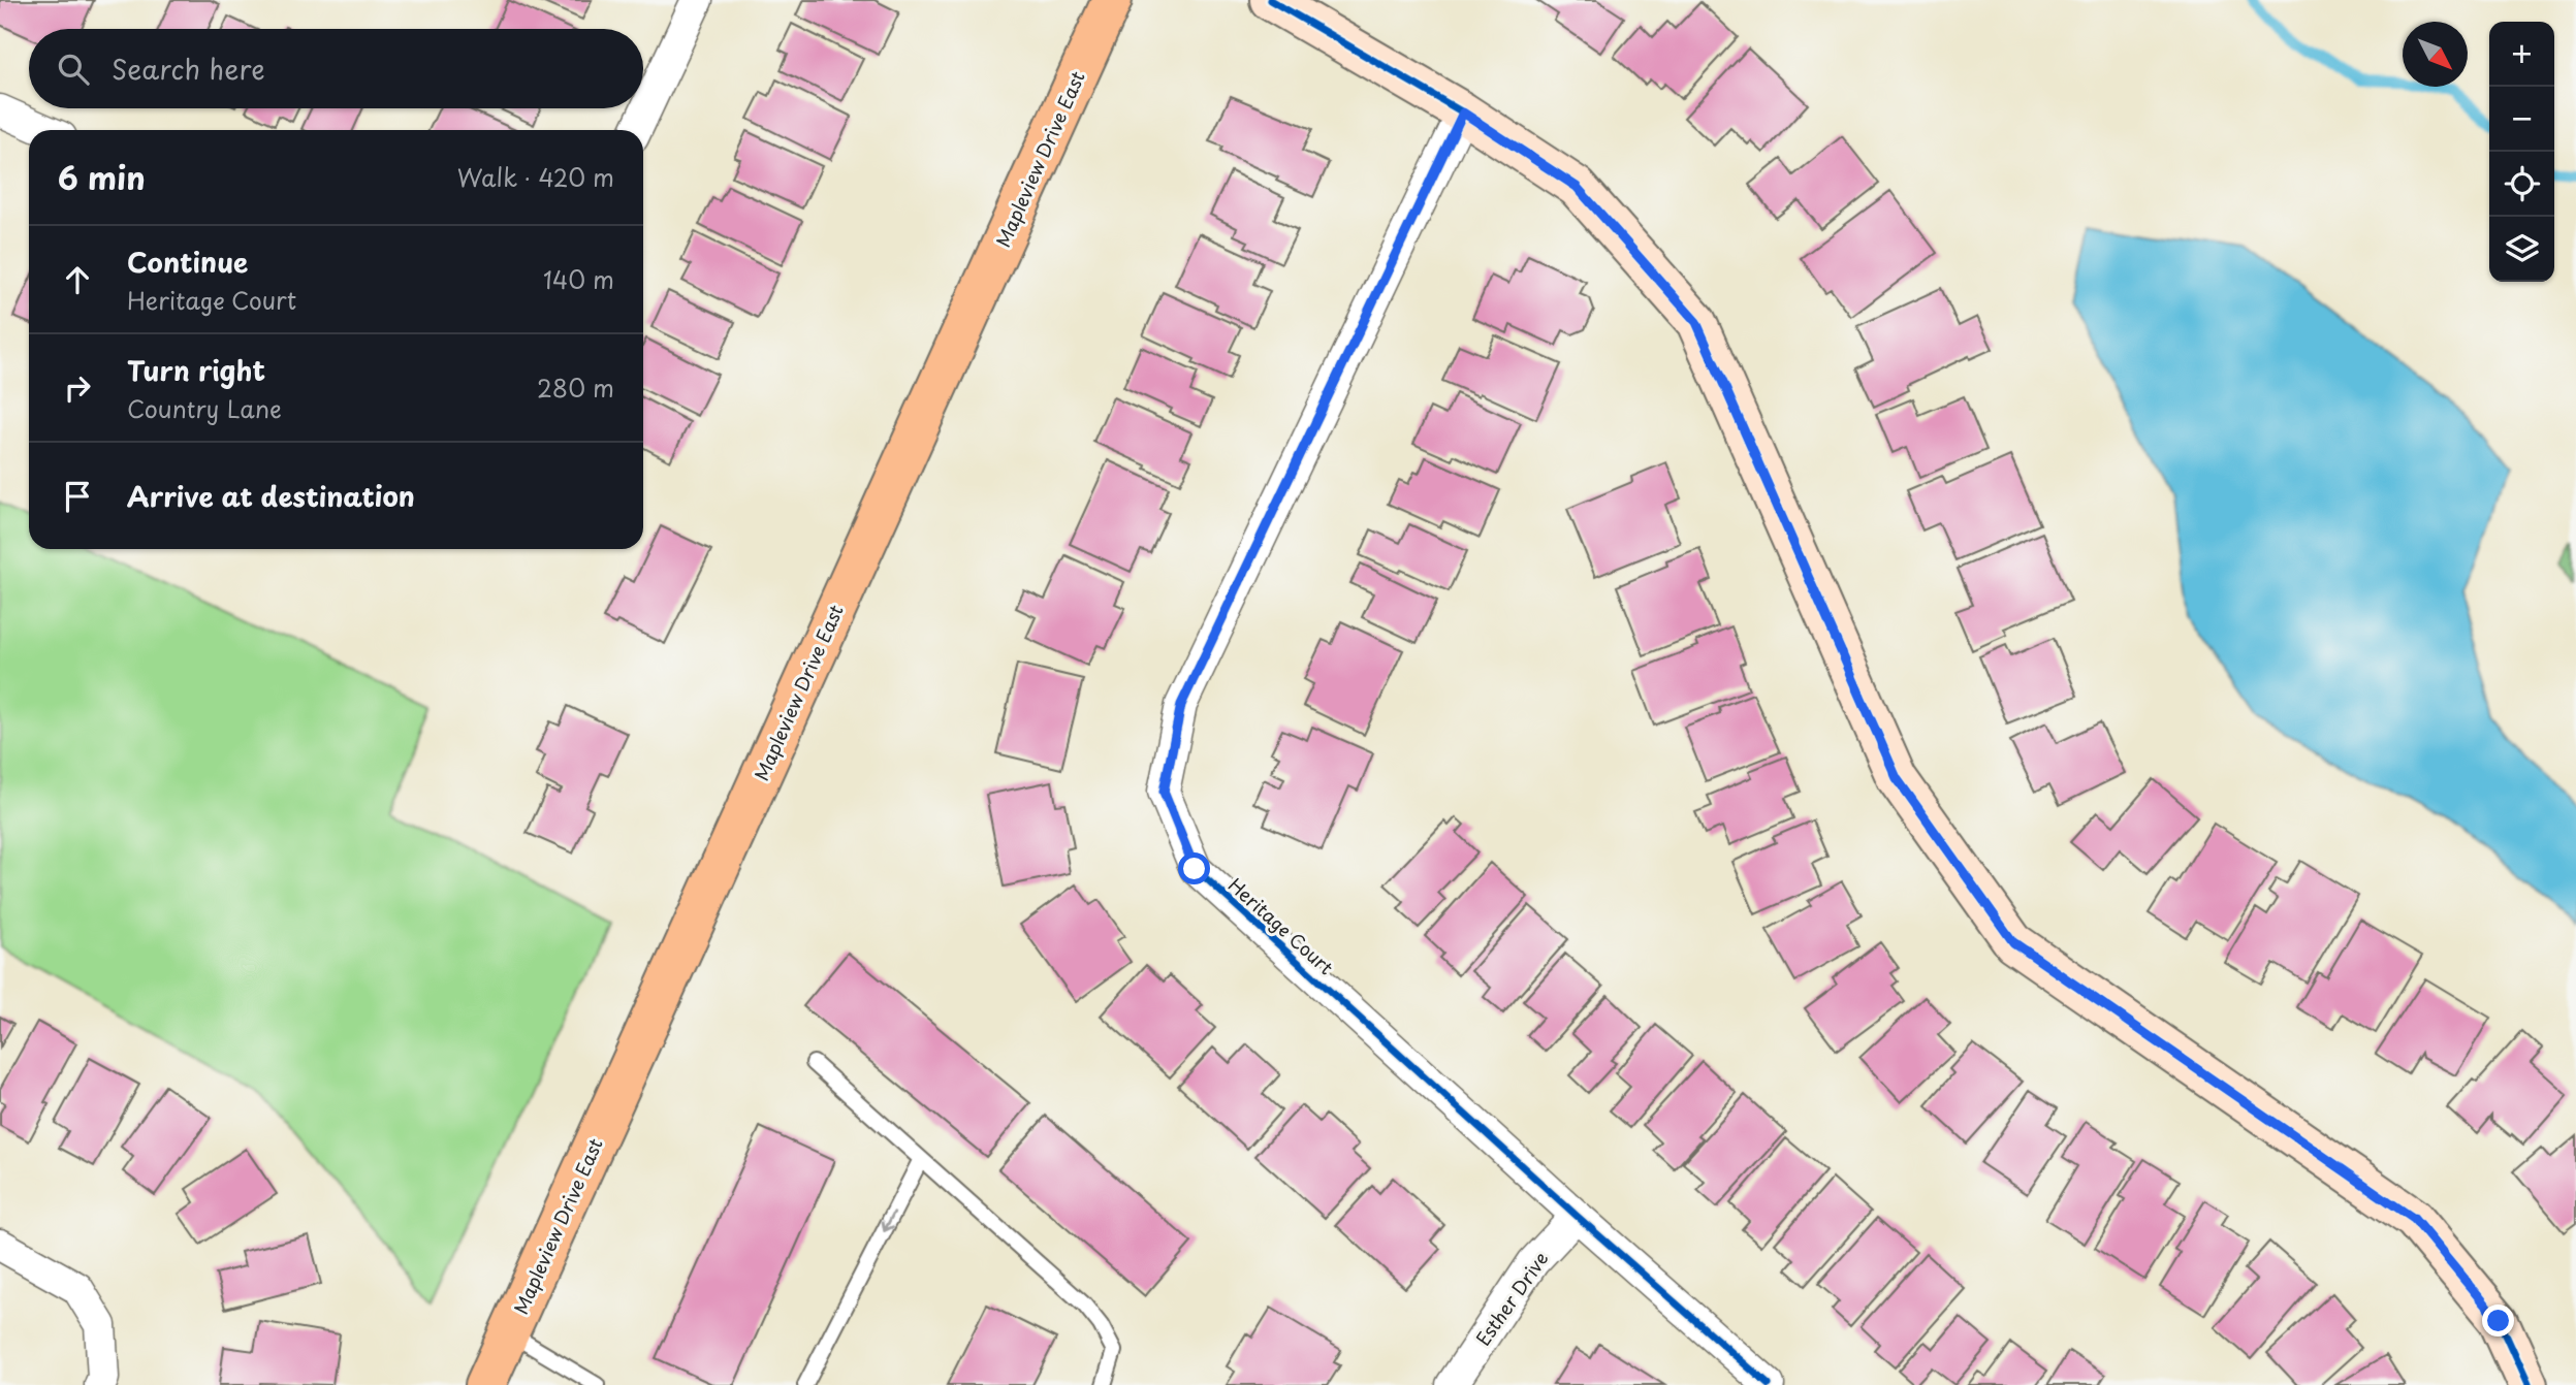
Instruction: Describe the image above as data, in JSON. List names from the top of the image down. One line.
{"streets":{"main road":["Mapleview Drive East"],"street":["Heritage Court","Esther Drive"]},"crossings":[["Heritage Court","Esther Drive"]],"north":"bottom right","page":{"map_buttons":["+","−"],"search":"Search here","heading":["6 min","Walk · 420 m"],"list":[["Continue","Heritage Court","140 m"],["Turn right","Country Lane","280 m"],"Arrive at destination"]}}
